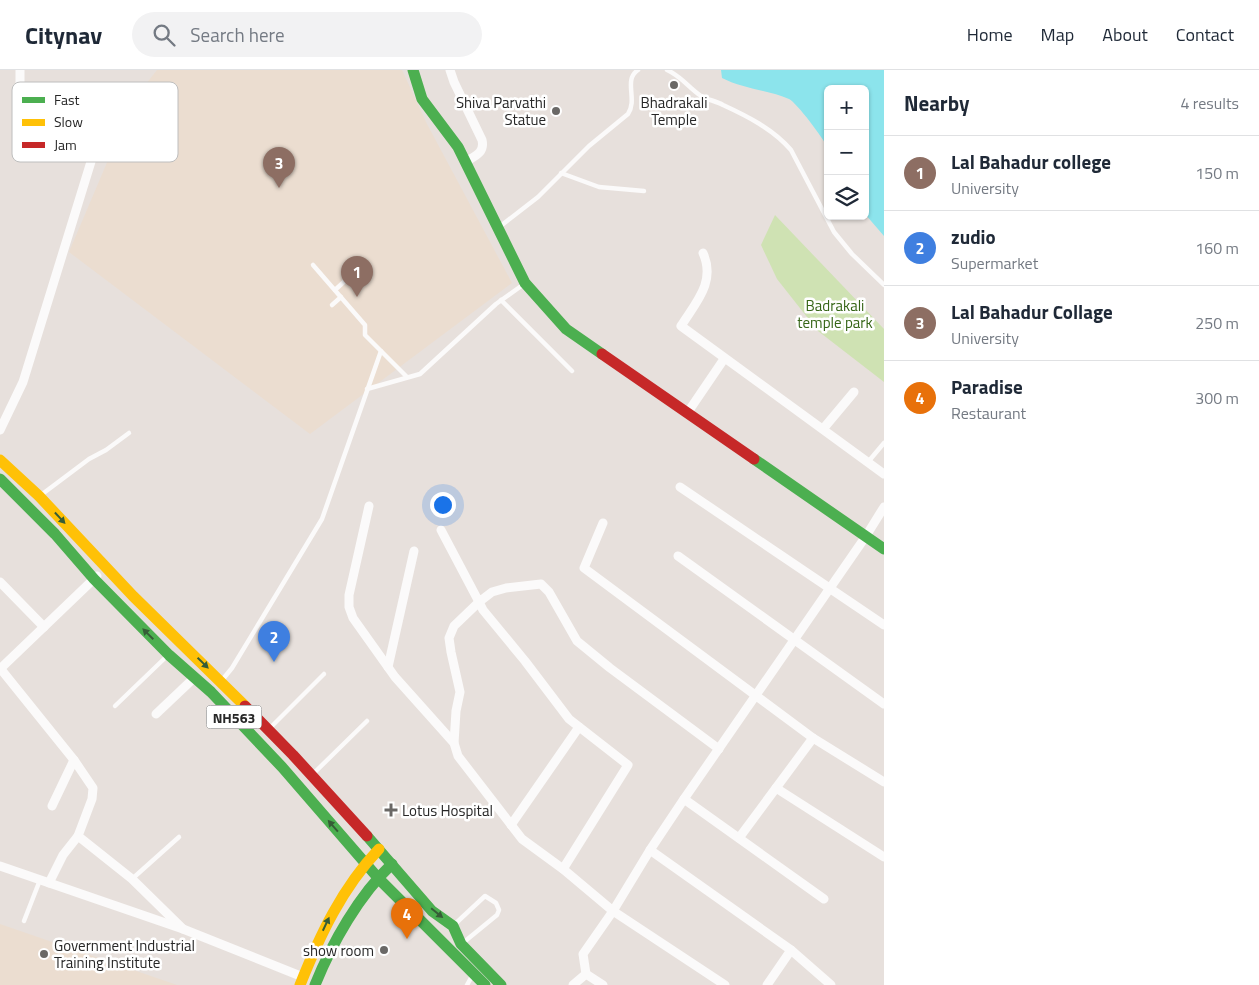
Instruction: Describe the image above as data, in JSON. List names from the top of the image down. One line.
{"streets":{"main road":["NH563"]},"parks":["Badrakali temple park"],"places":{"other":["Bhadrakali Temple","Shiva Parvathi Statue","show room","Government Industrial Training Institute"],"health":["Lotus Hospital"]},"legend":["Fast","Slow","Jam"],"page":{"header":"Citynav","search":"Search here","nav":["Home","Map","About","Contact"],"heading":["Nearby","4 results"],"map_buttons":["+","−"],"list":[{"mark":"1","name":"Lal Bahadur college","note":"University","value":"150 m"},{"mark":"2","name":"zudio","note":"Supermarket","value":"160 m"},{"mark":"3","name":"Lal Bahadur Collage","note":"University","value":"250 m"},{"mark":"4","name":"Paradise","note":"Restaurant","value":"300 m"}],"pins":["3","1","2","4"]}}
